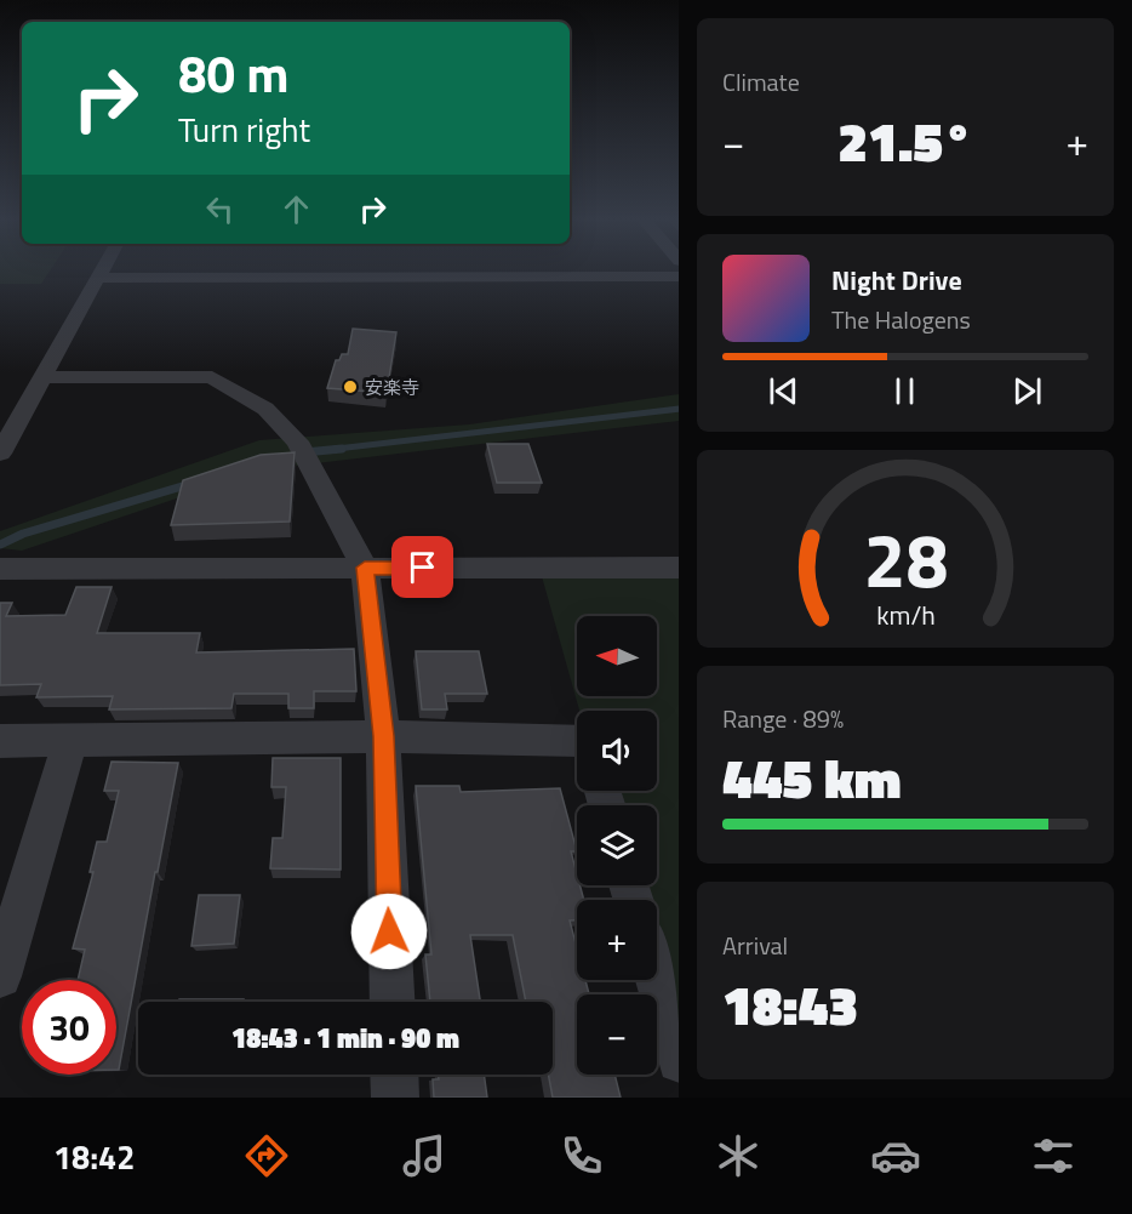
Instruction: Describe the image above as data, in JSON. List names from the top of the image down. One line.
{"places":["安楽寺"],"north":"left","page":{"tile":["Climate",["Range · 89%","445 km"],["Arrival","18:43"]],"turn":["80 m","Turn right"],"heat":["−","21.5°","+"],"song":["Night Drive","The Halogens"],"map_buttons":["+","−"],"limit":"30","trip":"18:43 · 1 min · 90 m","tabs":"18:42","gauge":["28","km/h"]}}
